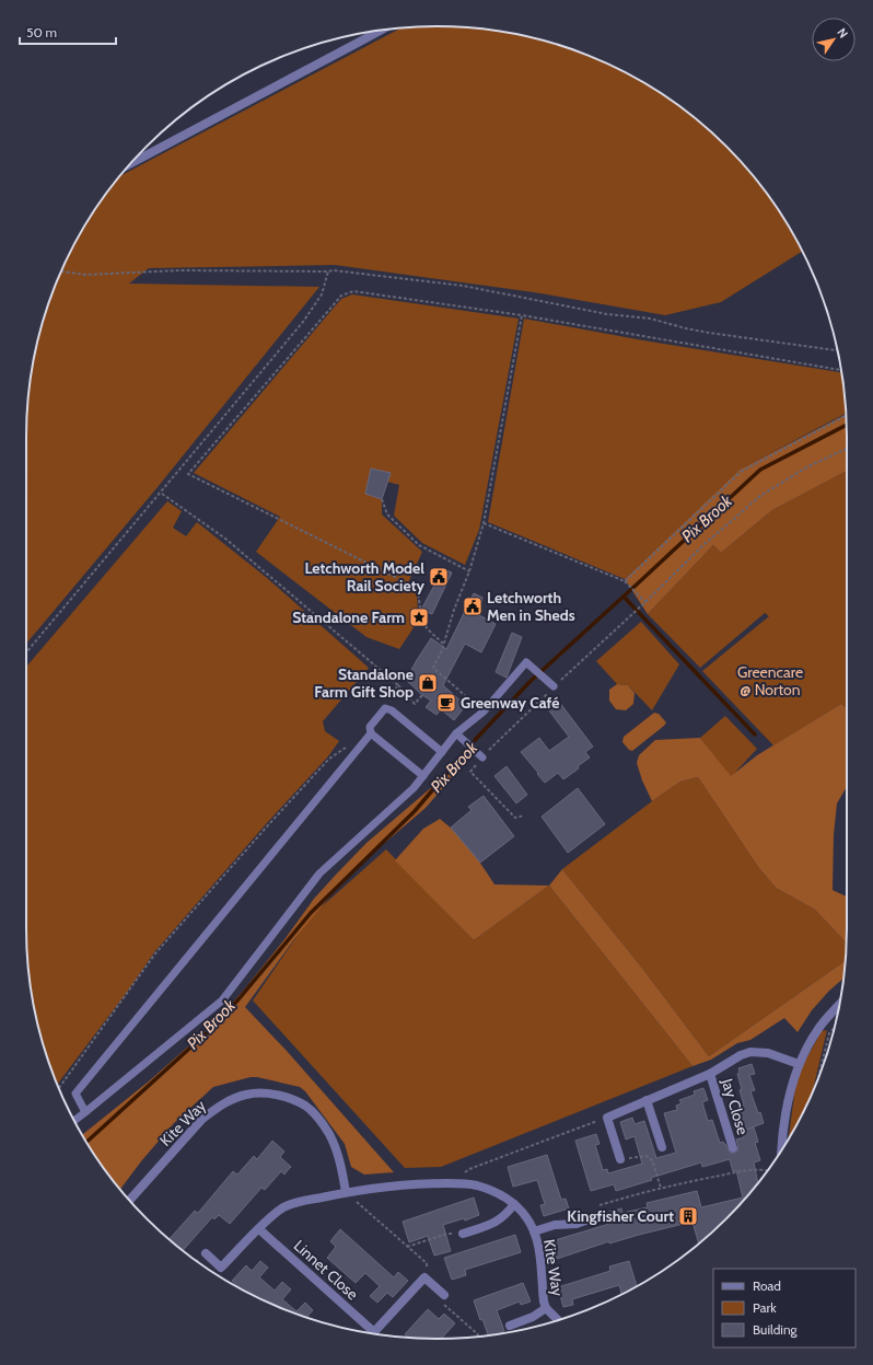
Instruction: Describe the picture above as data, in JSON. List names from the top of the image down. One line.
{"streets":{"street":["Jay Close","Kite Way","Linnet Close"]},"crossings":[["Kite Way","Linnet Close"]],"water":["Pix Brook"],"parks":["Greencare @ Norton"],"places":{"public building":["Letchworth Model Rail Society","Letchworth Men in Sheds"],"place":["Standalone Farm"],"shop":["Standalone Farm Gift Shop"],"cafe":["Greenway Café"],"building":["Kingfisher Court"]},"legend":["Road","Park","Building"],"scale_bar":"50 m","north":"top right"}
